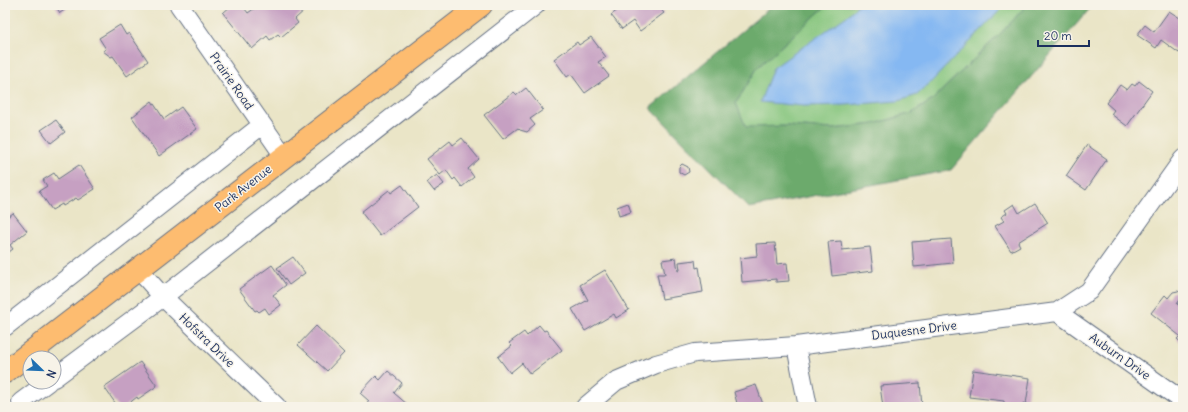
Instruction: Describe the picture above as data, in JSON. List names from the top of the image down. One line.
{"streets":{"main road":["Park Avenue"],"street":["Prairie Road","Duquesne Drive","Hofstra Drive","Auburn Drive"]},"crossings":[["Prairie Road","Park Avenue"],["Park Avenue","Hofstra Drive"],["Duquesne Drive","Auburn Drive"]],"scale_bar":"20 m","north":"bottom right"}
